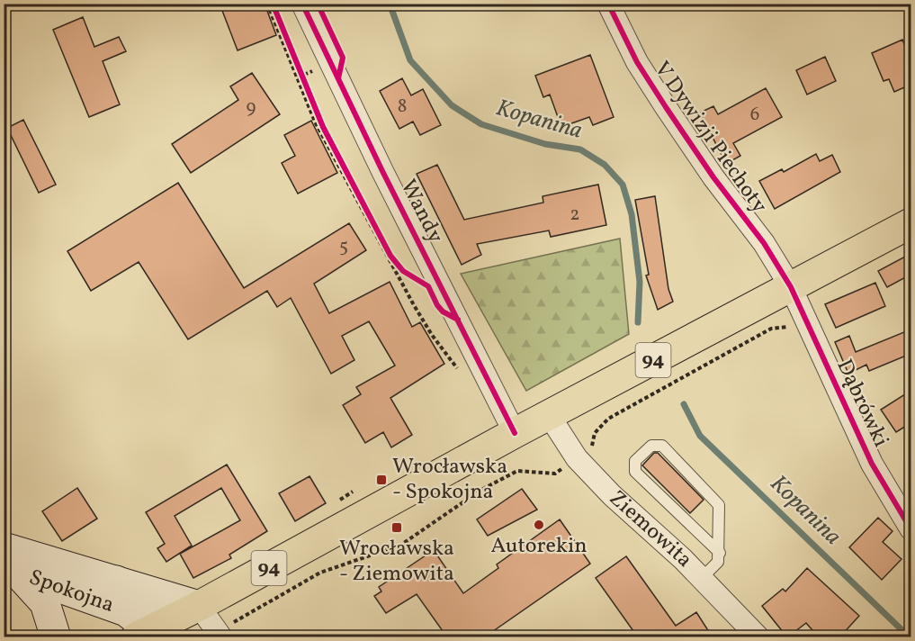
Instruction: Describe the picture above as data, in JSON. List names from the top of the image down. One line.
{"streets":{"main road":["94"],"street":["V Dywizji Piechoty","Wandy","Dąbrówki","Ziemowita","Spokojna"]},"crossings":[["V Dywizji Piechoty","94"],["V Dywizji Piechoty","Dąbrówki"],["Wandy","94"],["94","Dąbrówki"],["94","Ziemowita"],["94","Spokojna"]],"water":["Kopanina"],"places":{"transit":["Wrocławska - Spokojna","Wrocławska - Ziemowita"],"other":["Autorekin"]},"house_numbers":["8","9","6","2","5"]}
